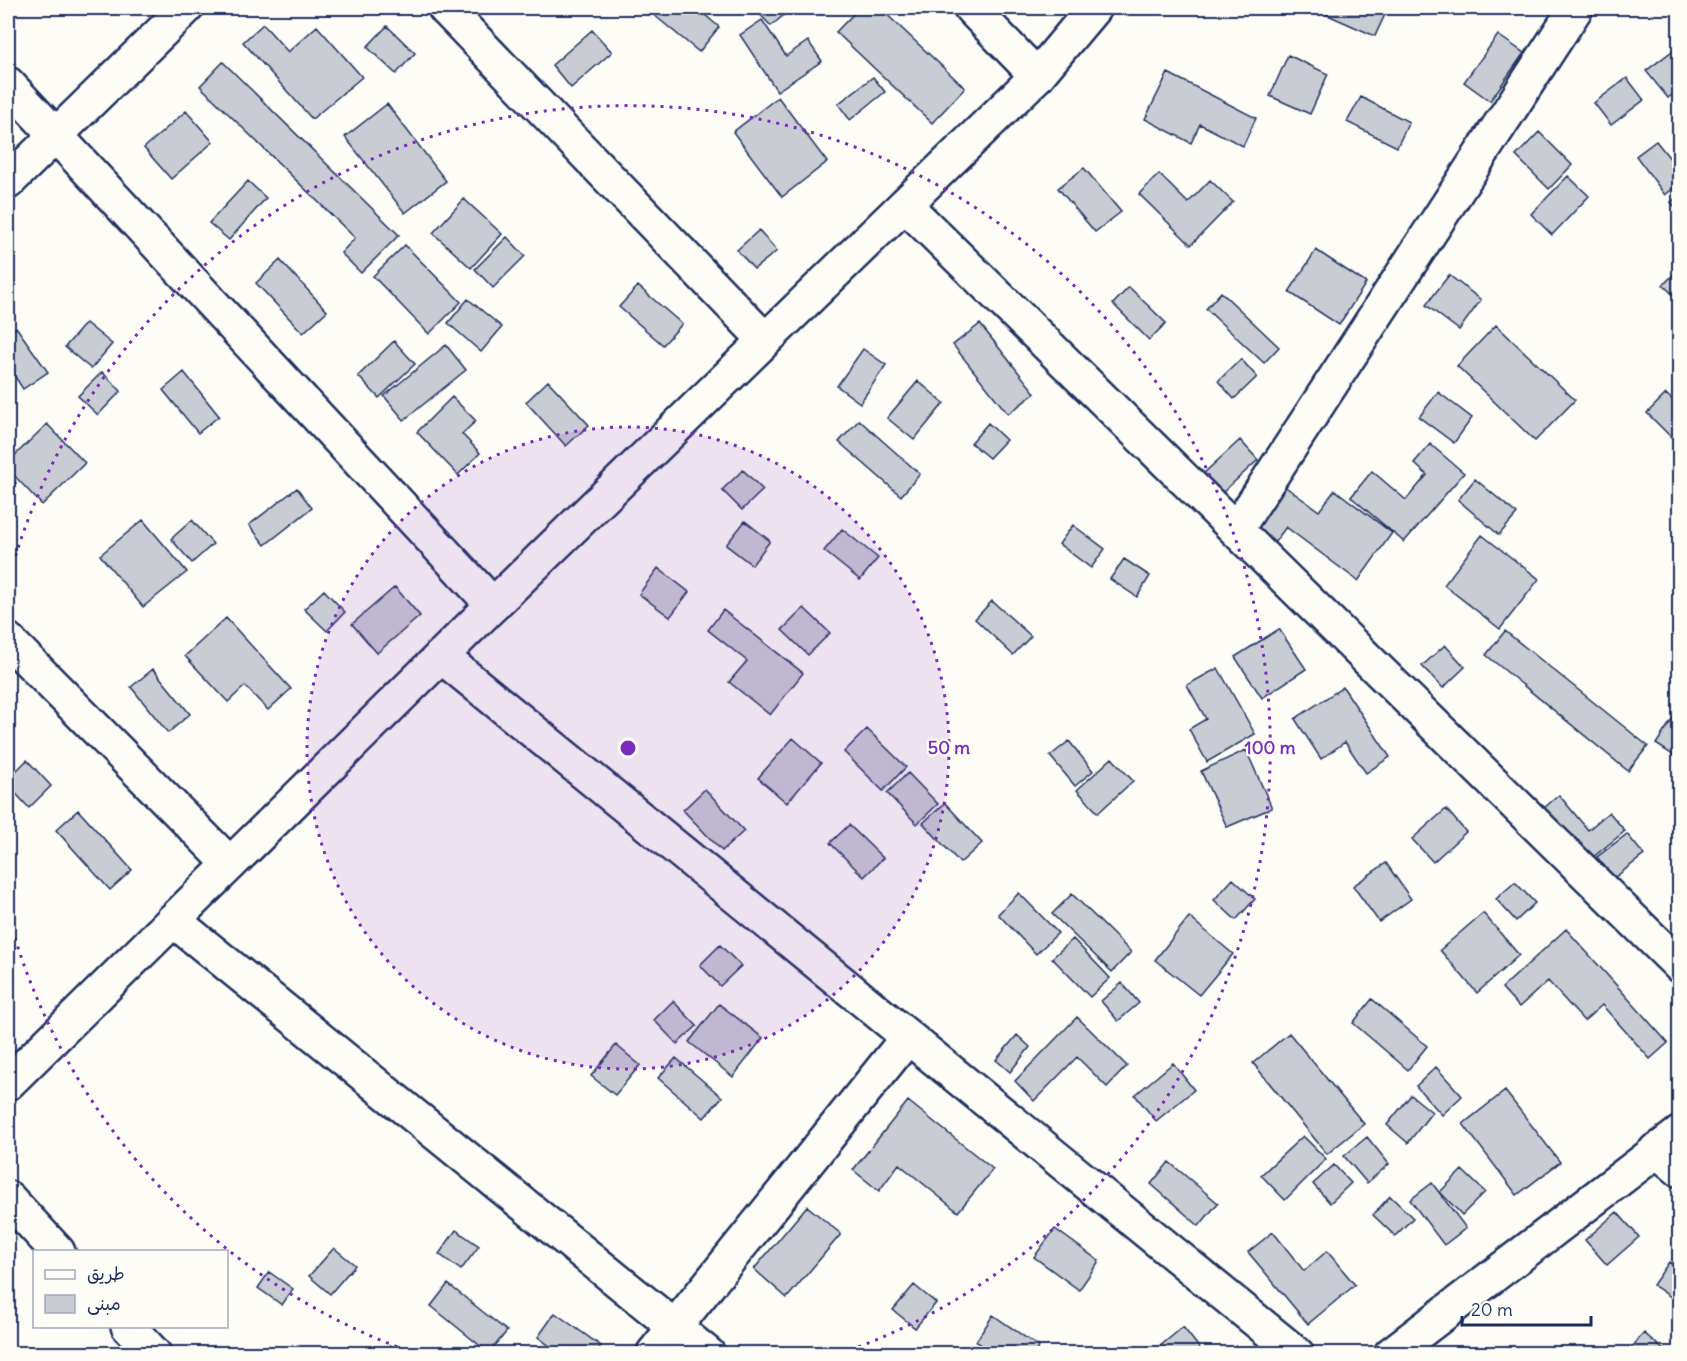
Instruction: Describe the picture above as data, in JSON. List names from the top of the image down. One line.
{"legend":["طريق","مبنى"],"scale_bar":"20 m","rings":["50 m","100 m"]}
